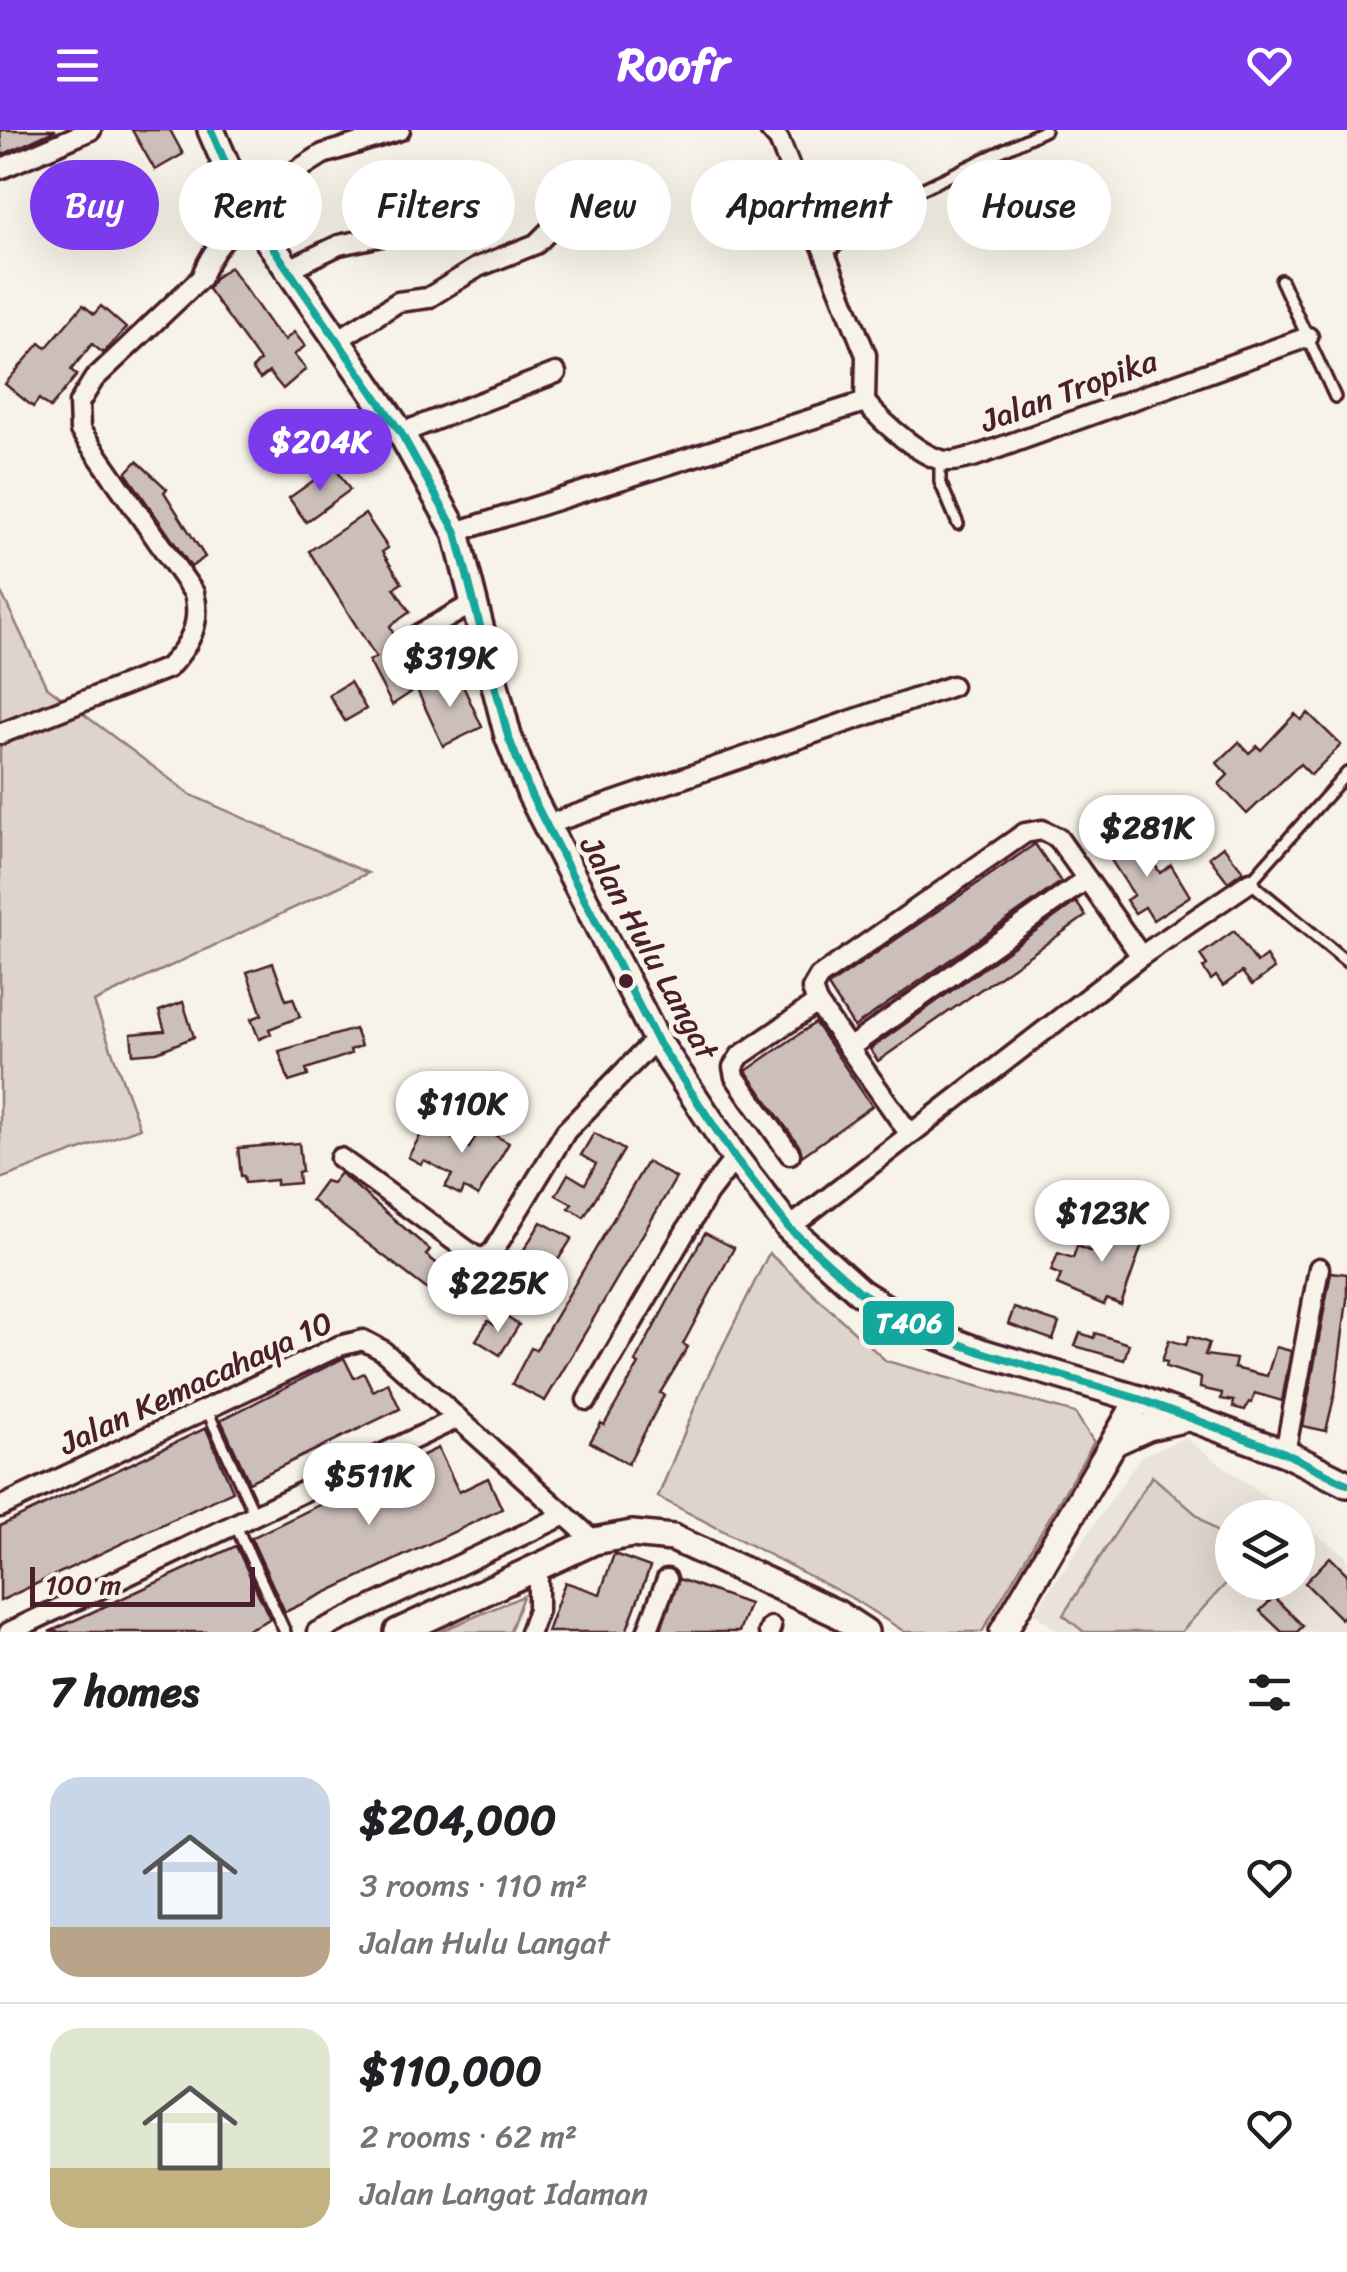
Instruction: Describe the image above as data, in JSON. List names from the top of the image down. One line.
{"streets":{"main road":["Jalan Hulu Langat"],"street":["Jalan Tropika","Jalan Kemacahaya 10"]},"lines":["transit line T406"],"scale_bar":"100 m","page":{"header":"Roofr","chip":["Buy","Rent","Filters","New","Apartment","House"],"price":["$204K","$319K","$281K","$110K","$123K","$225K","$511K"],"scale":"100 m","heading":"7 homes","list":[{"name":"$204,000","note":"3 rooms · 110 m² · Jalan Hulu Langat"},{"name":"$110,000","note":"2 rooms · 62 m² · Jalan Langat Idaman"}]}}
